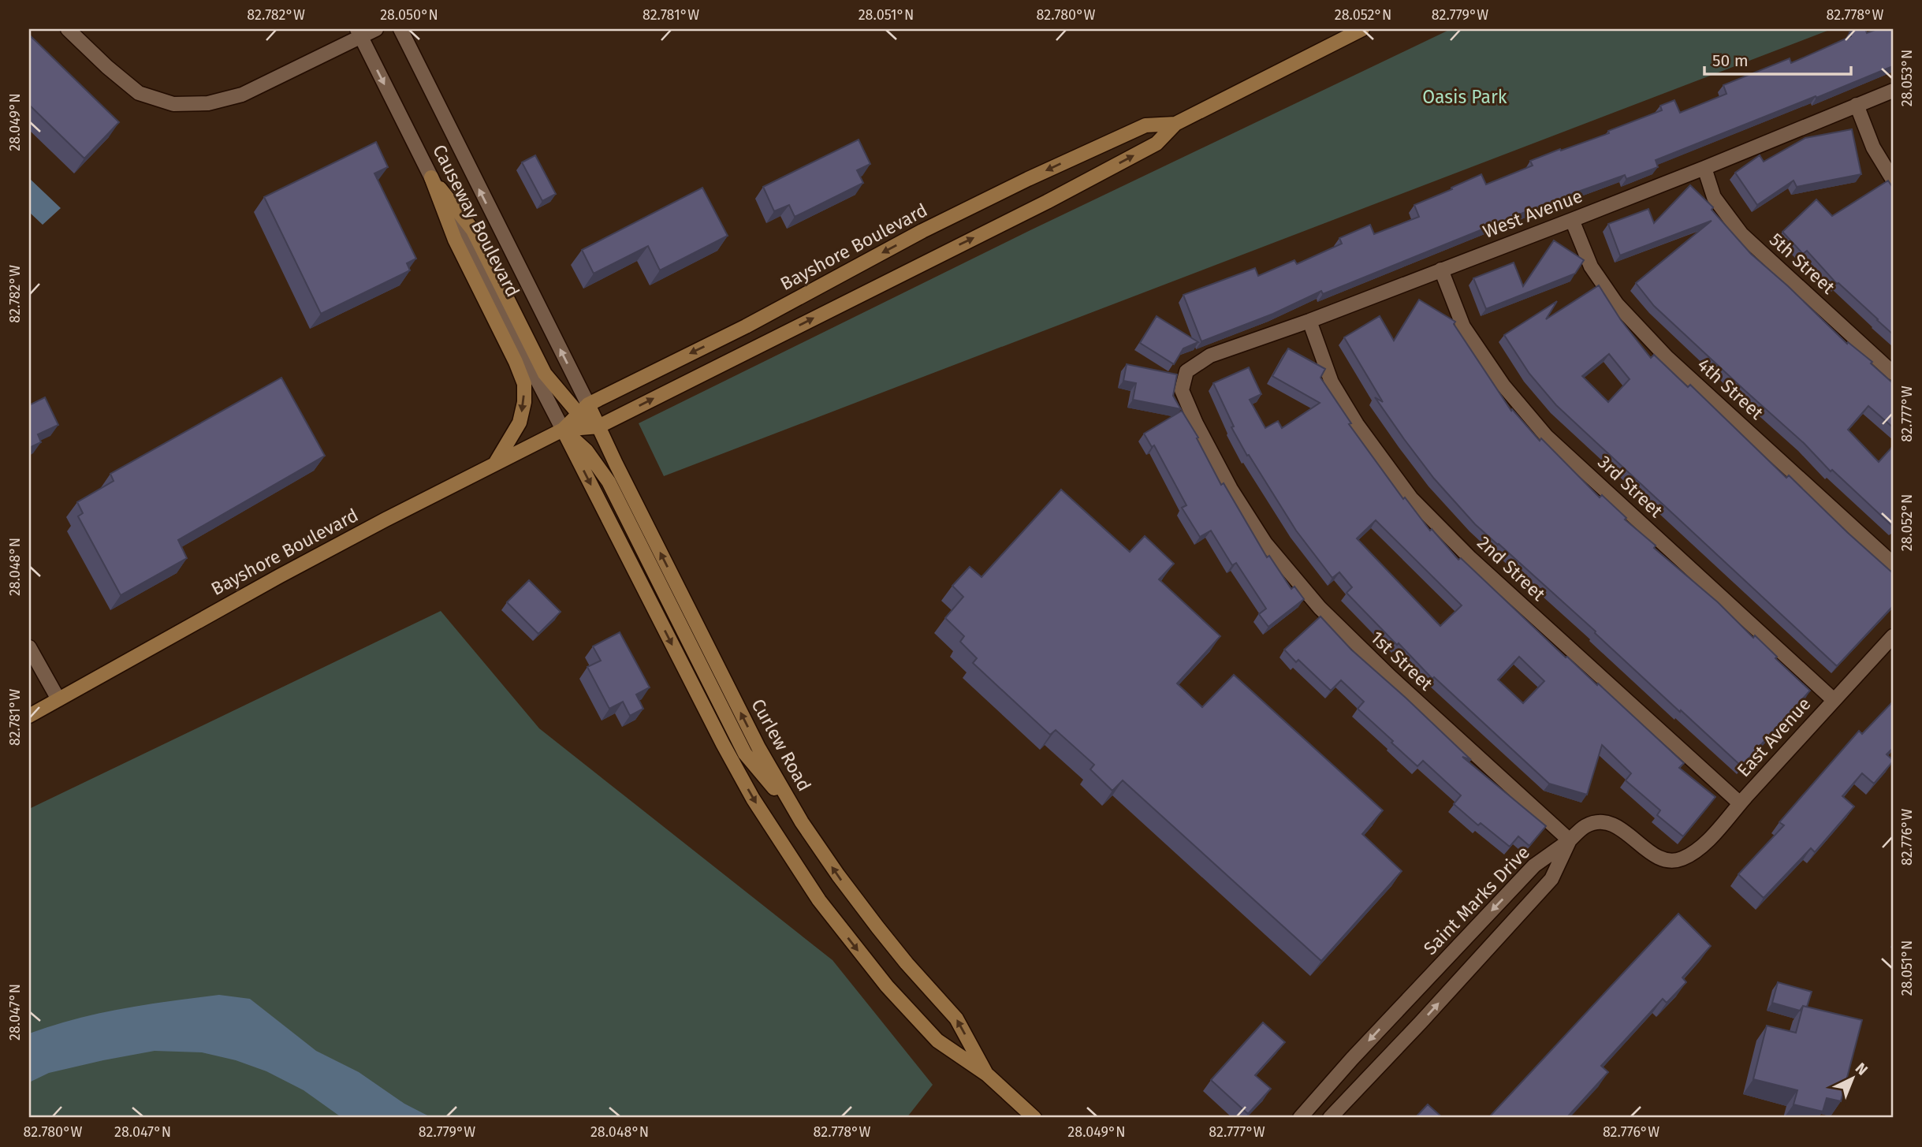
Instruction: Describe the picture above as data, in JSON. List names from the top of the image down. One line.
{"streets":{"main road":["Bayshore Boulevard","Curlew Road"],"street":["West Avenue","Causeway Boulevard","5th Street","4th Street","3rd Street","2nd Street","1st Street","East Avenue","Saint Marks Drive"]},"crossings":[["West Avenue","5th Street"],["West Avenue","4th Street"],["West Avenue","3rd Street"],["West Avenue","2nd Street"],["West Avenue","1st Street"],["Causeway Boulevard","Bayshore Boulevard"],["Causeway Boulevard","Curlew Road"],["Bayshore Boulevard","Curlew Road"],["3rd Street","East Avenue"],["2nd Street","East Avenue"],["1st Street","East Avenue"],["1st Street","Saint Marks Drive"],["East Avenue","Saint Marks Drive"]],"parks":["Oasis Park"],"scale_bar":"50 m","north":"top right","coordinates":["82.782°W","28.050°N","82.781°W","28.051°N","82.780°W","28.052°N","82.779°W","82.778°W","28.053°N","28.049°N","82.777°W","28.048°N","82.776°W","28.047°N"]}
